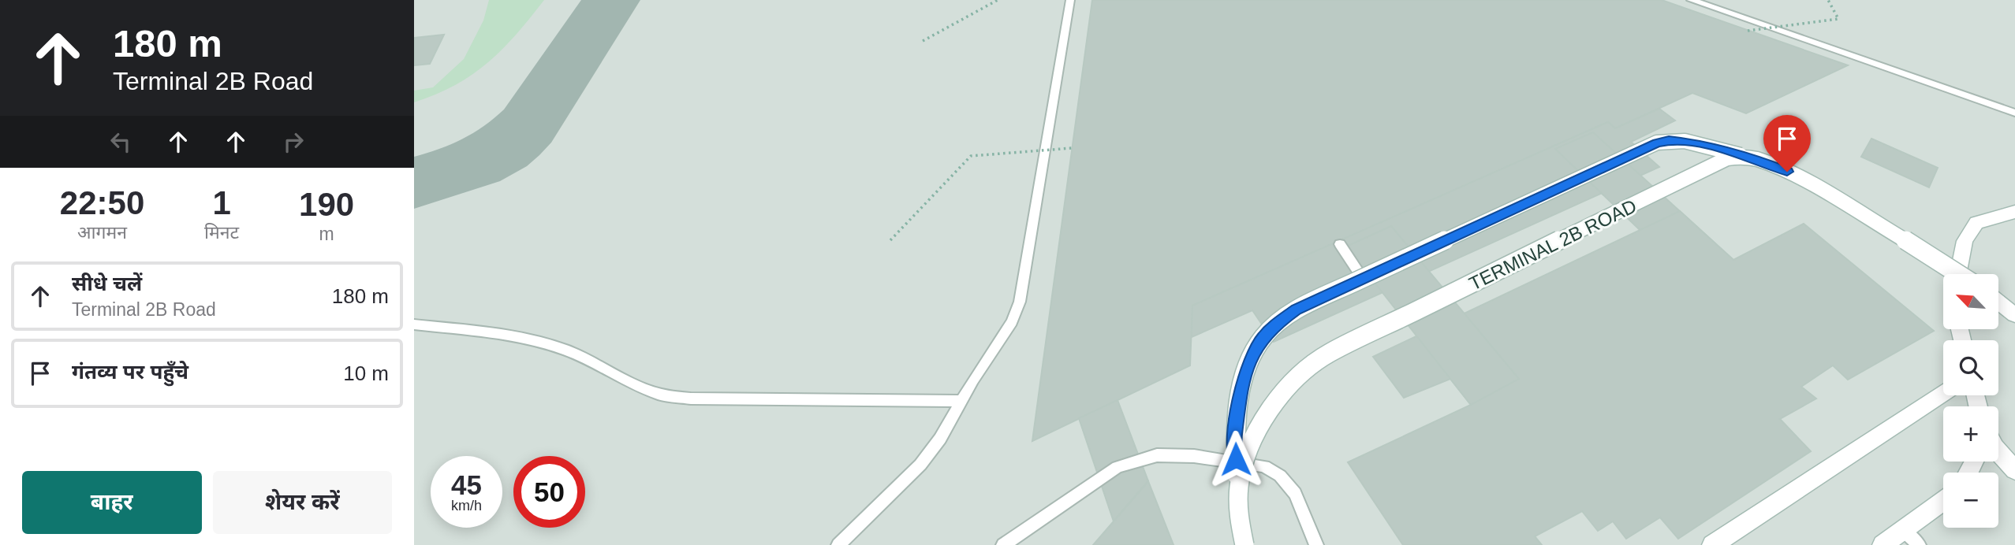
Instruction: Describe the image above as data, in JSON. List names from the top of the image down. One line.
{"streets":{"main road":["TERMINAL 2B ROAD"]},"north":"top left","page":{"turn":["180 m","Terminal 2B Road"],"eta":["22:50","आगमन","1","मिनट","190","m"],"list":[{"name":"सीधे चलें","note":"Terminal 2B Road","value":"180 m"},{"name":"गंतव्य पर पहुँचे","value":"10 m"}],"map_buttons":["+","−"],"speed":"45 km/h","limit":"50","buttons":["बाहर","शेयर करें"]}}
